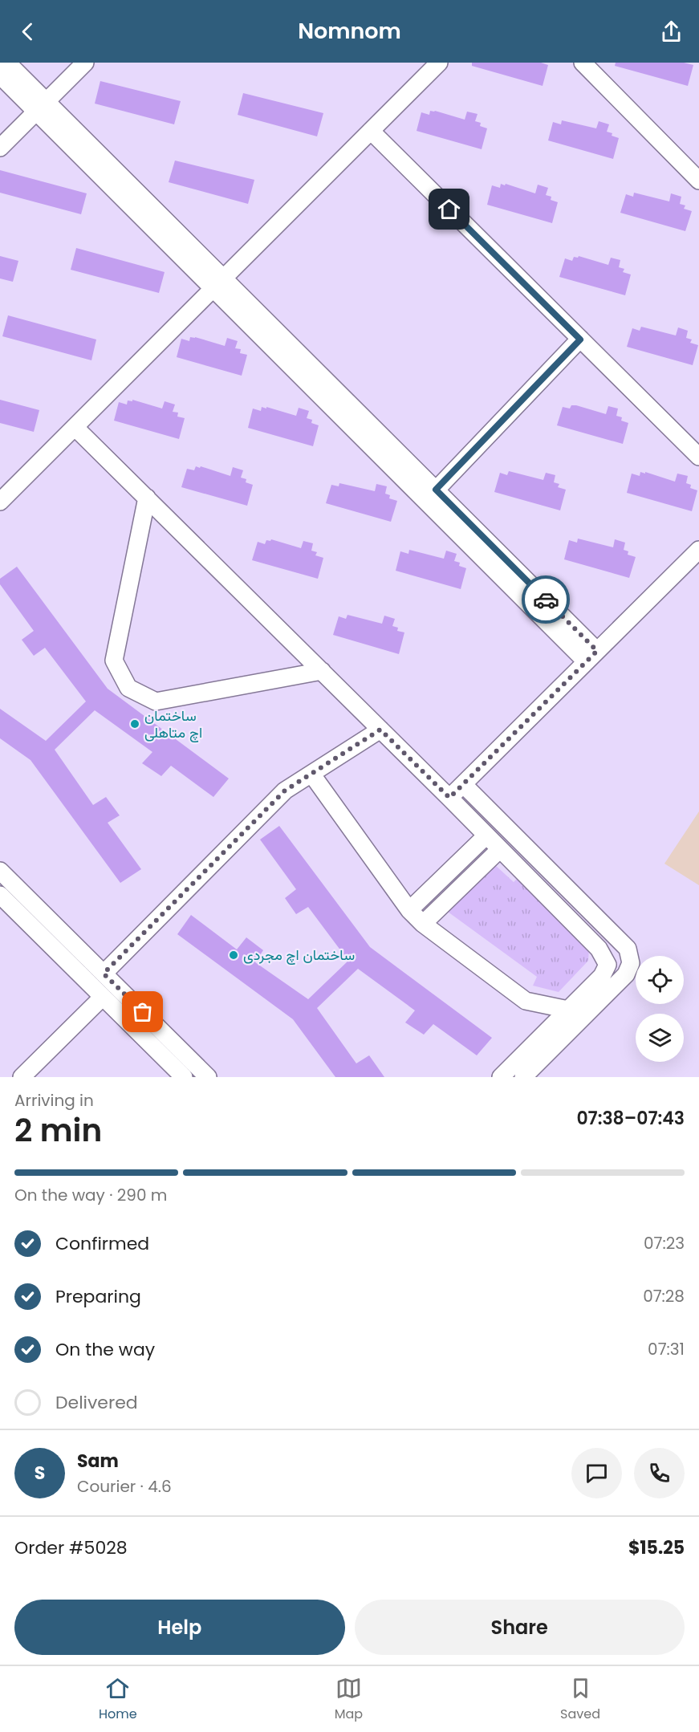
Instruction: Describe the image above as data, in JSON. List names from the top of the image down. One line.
{"places":["ساختمان اچ متاهلی","ساختمان اچ مجردی"],"page":{"header":"Nomnom","heading":["2 min","Arriving in","07:38–07:43"],"panel":["Sam","Courier · 4.6","Order #5028","$15.25"],"bar":"On the way · 290 m","list":[["Confirmed","07:23"],["Preparing","07:28"],["On the way","07:31"],"Delivered"],"round":"S","buttons":["Help","Share"],"tabs":["Home","Map","Saved"]}}
